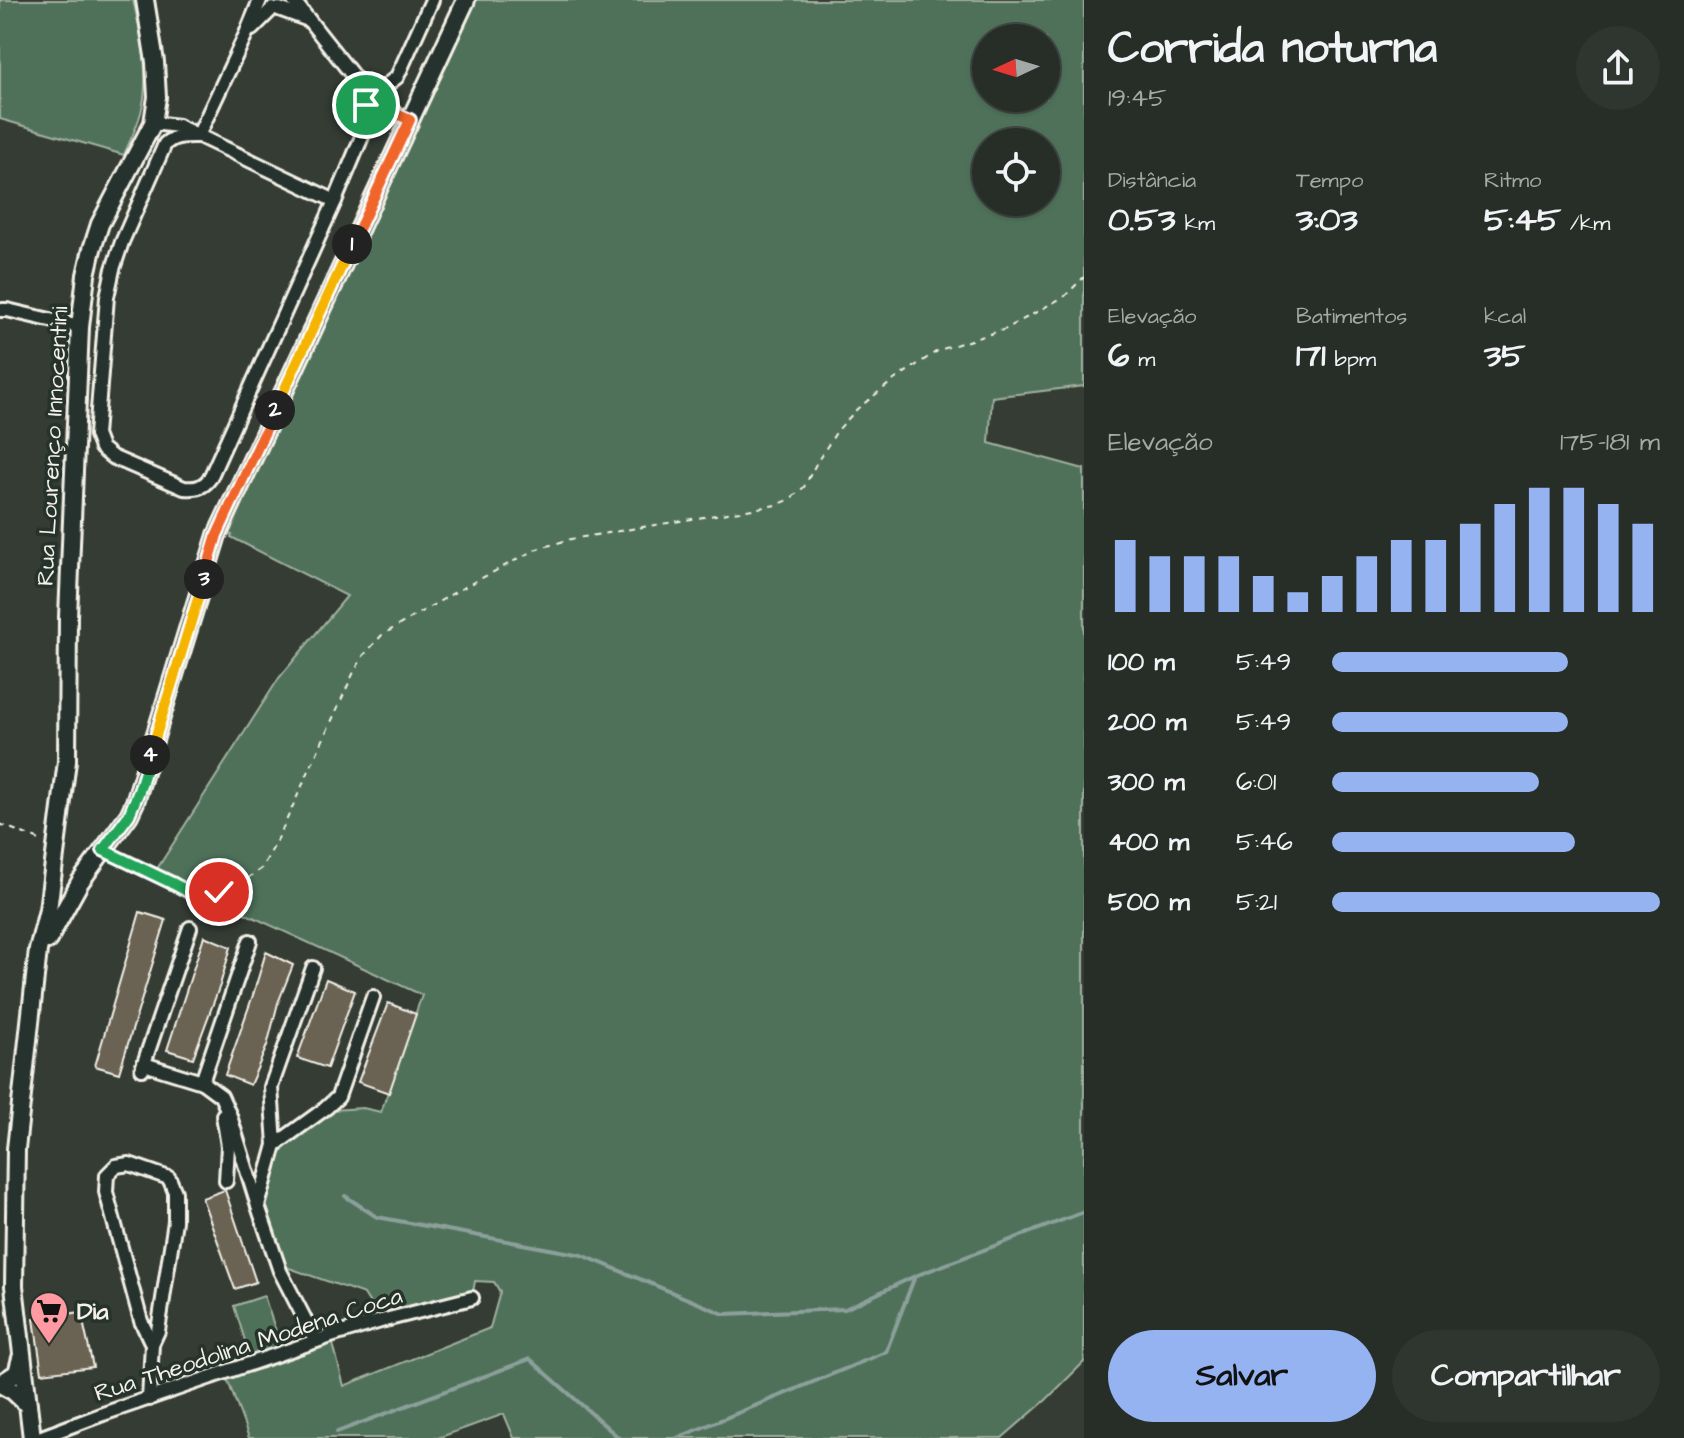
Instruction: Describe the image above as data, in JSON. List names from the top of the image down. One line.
{"streets":{"main road":["Rua Lourenço Innocentini"],"street":["Rua Theodolina Modena Coca"]},"places":{"supermarket":["Dia"]},"north":"left","page":{"heading":["Corrida noturna","19:45"],"stats":[["Distância","0.53 km"],["Tempo","3:03"],["Ritmo","5:45 /km"],["Elevação","6 m"],["Batimentos","171 bpm"],["kcal","35"]],"pins":["1","2","3","4"],"chart":["Elevação","175–181 m"],"list":[{"name":"100 m","note":"5:49"},{"name":"200 m","note":"5:49"},{"name":"300 m","note":"6:01"},{"name":"400 m","note":"5:46"},{"name":"500 m","note":"5:21"}],"buttons":["Salvar","Compartilhar"]}}
